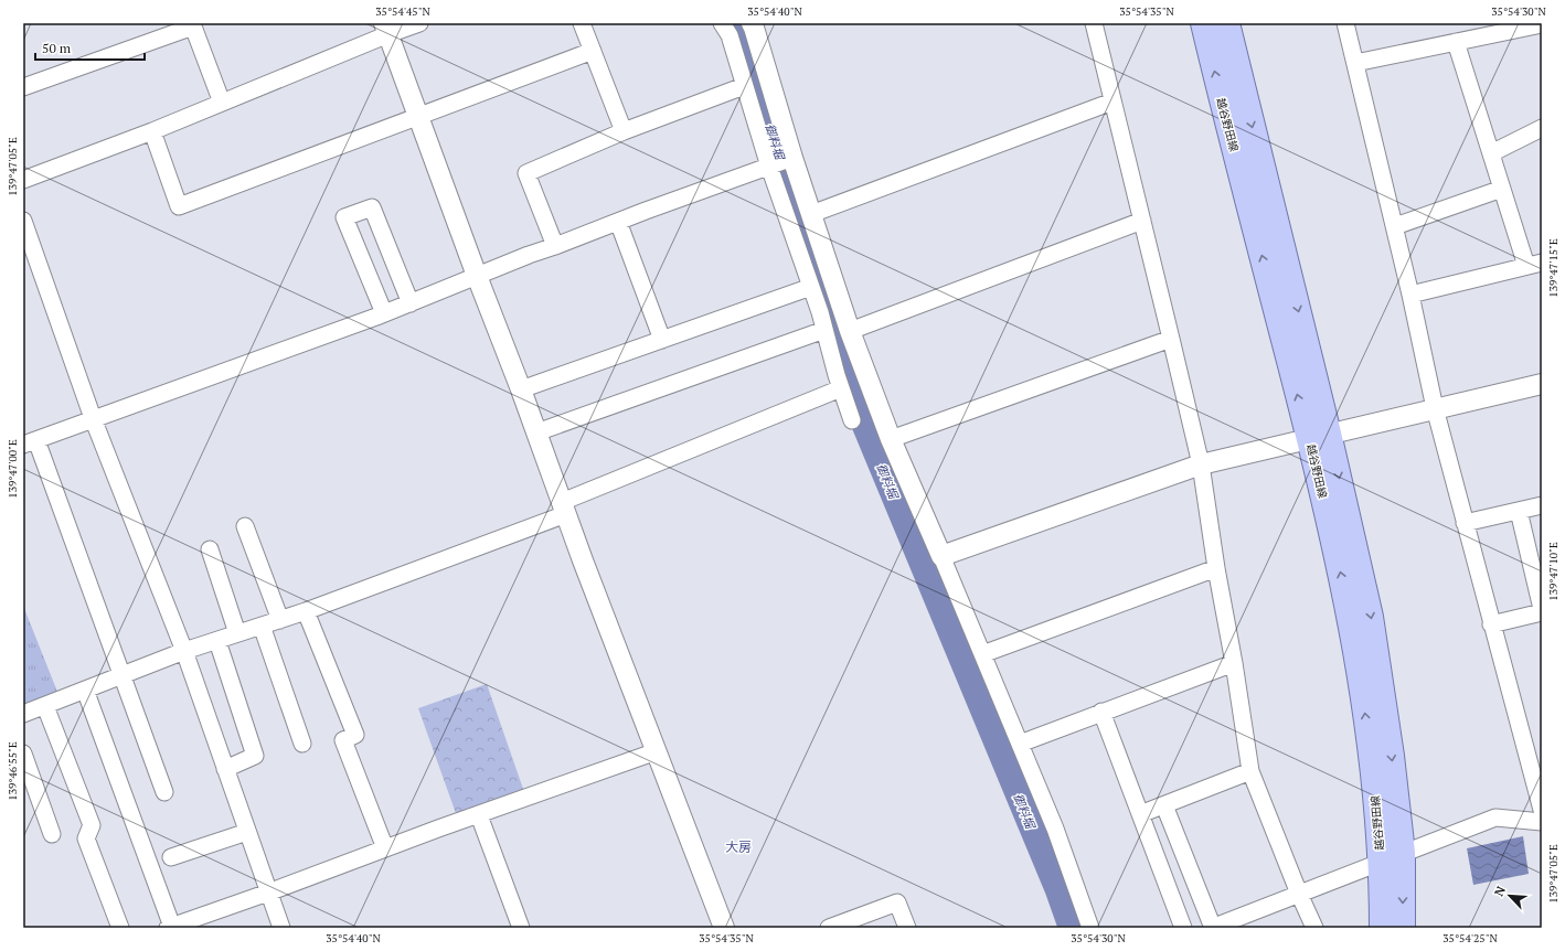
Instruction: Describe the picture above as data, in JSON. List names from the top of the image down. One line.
{"streets":{"main road":["越谷野田線"]},"districts":["大房"],"water":["御料堀"],"scale_bar":"50 m","north":"top left","coordinates":["35°54'45\"N","35°54'40\"N","35°54'35\"N","35°54'30\"N","139°47'05\"E","139°47'15\"E","139°47'00\"E","139°47'10\"E","139°46'55\"E","35°54'25\"N"]}
